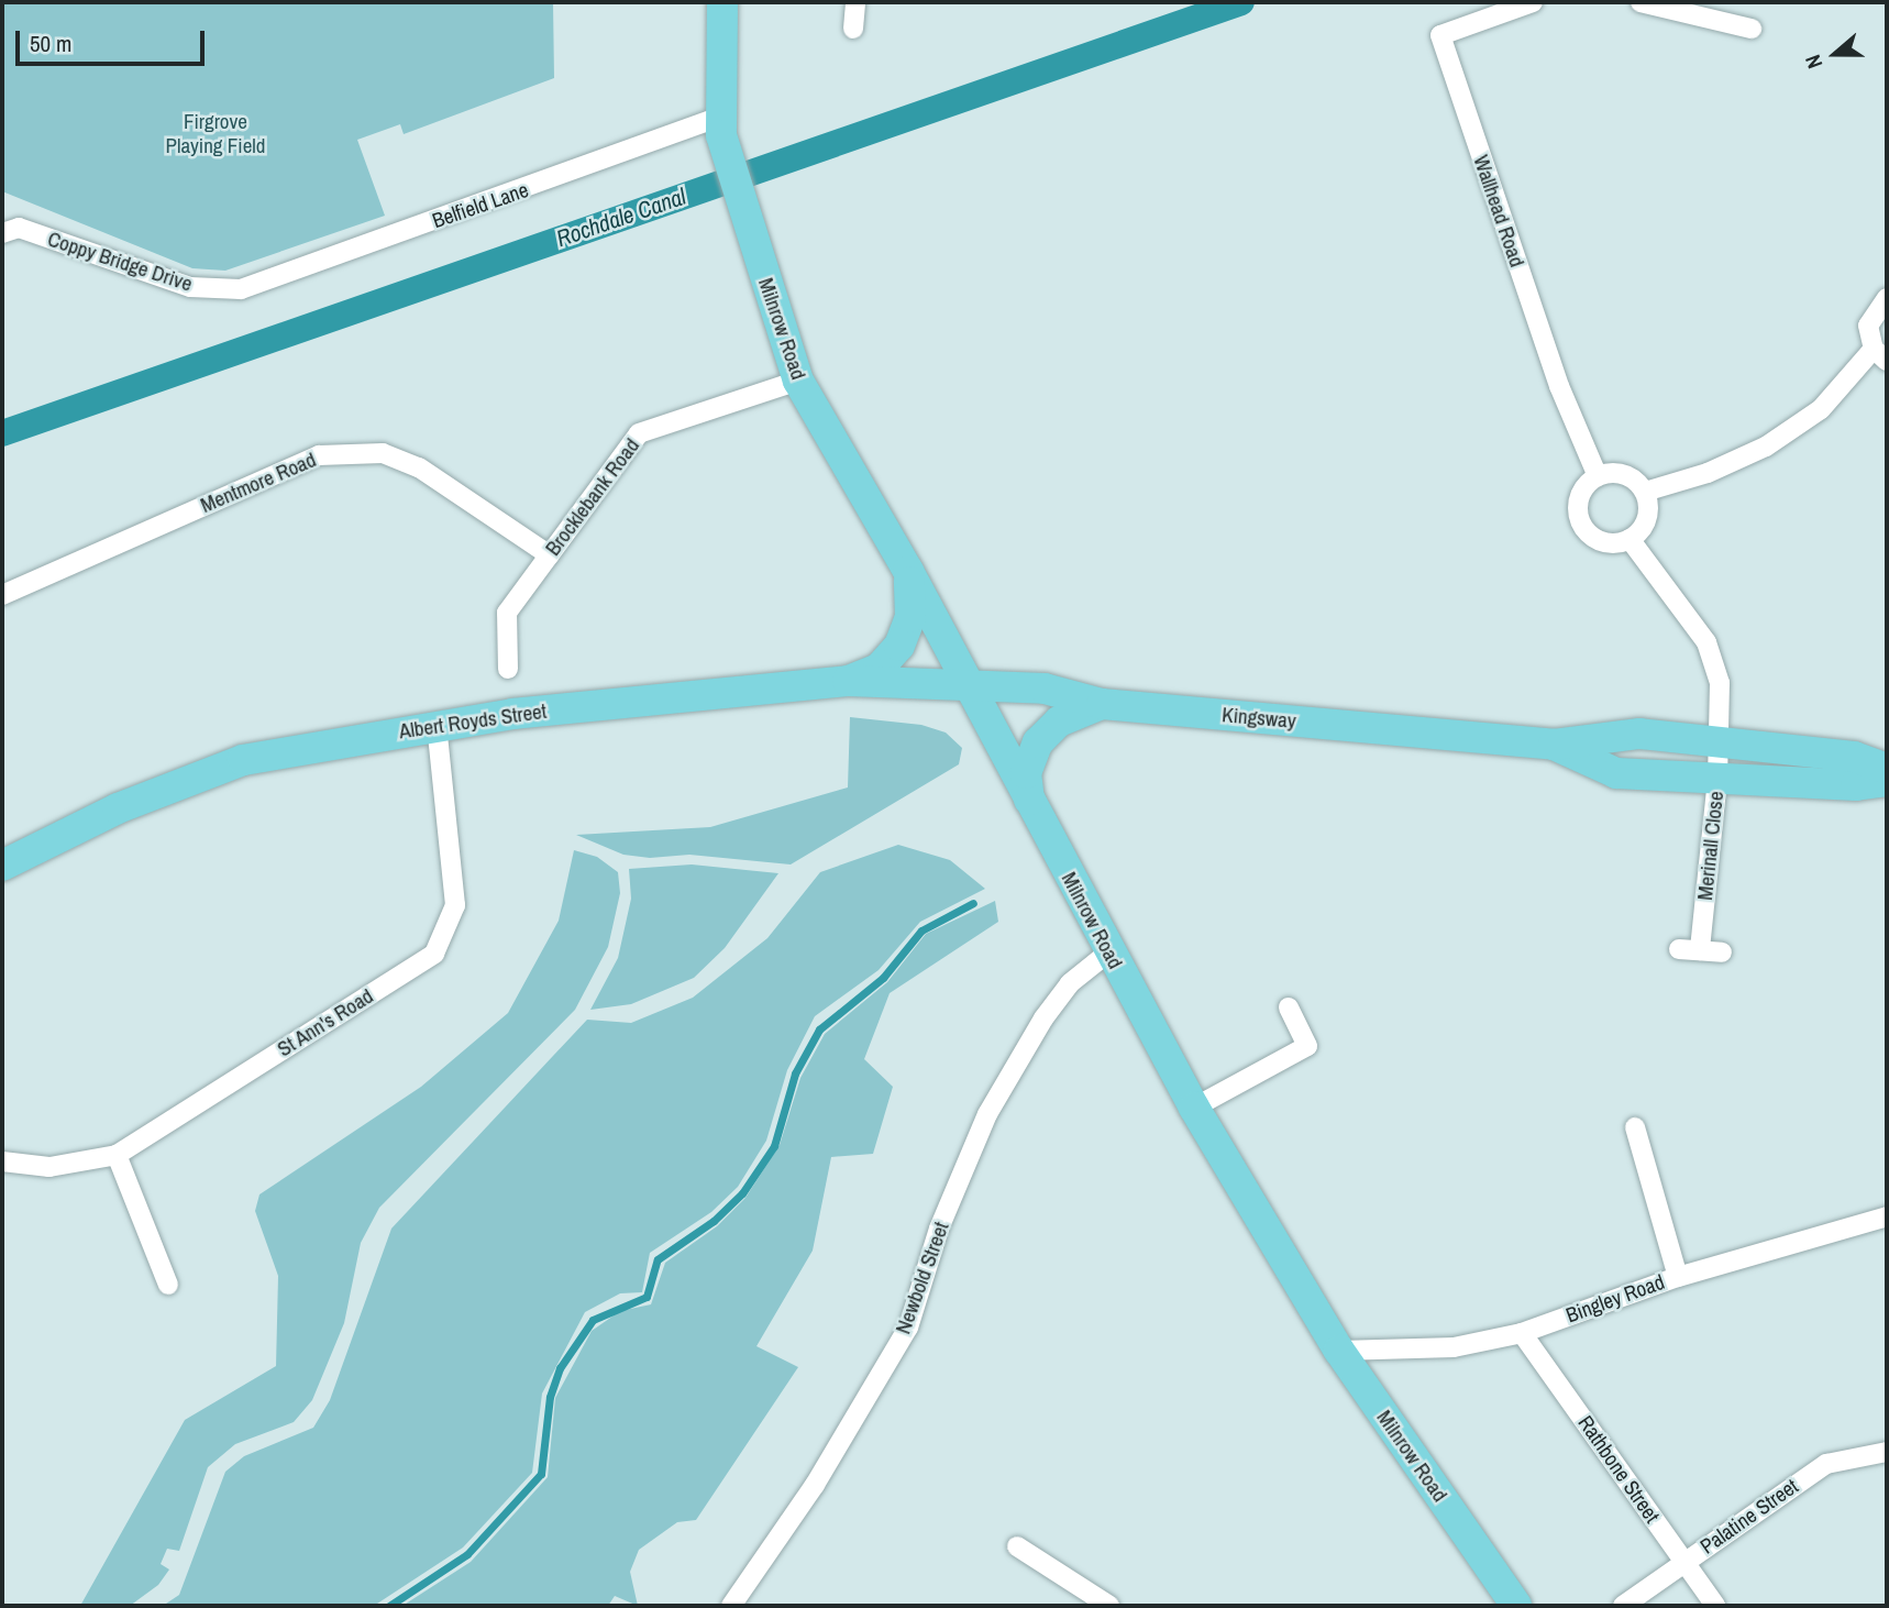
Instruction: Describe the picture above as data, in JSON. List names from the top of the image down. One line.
{"streets":{"main road":["Milnrow Road","Kingsway","Albert Royds Street"],"street":["Belfield Lane","Wallhead Road","Coppy Bridge Drive","Mentmore Road","Brocklebank Road","Merinall Close","St Ann's Road","Newbold Street","Bingley Road","Rathbone Street","Palatine Street"]},"crossings":[["Belfield Lane","Coppy Bridge Drive"],["Belfield Lane","Milnrow Road"],["Milnrow Road","Brocklebank Road"],["Milnrow Road","Kingsway"],["Milnrow Road","Albert Royds Street"],["Milnrow Road","Newbold Street"],["Milnrow Road","Bingley Road"],["Mentmore Road","Brocklebank Road"],["Kingsway","Albert Royds Street"],["Kingsway","Merinall Close"],["Albert Royds Street","St Ann's Road"],["Bingley Road","Rathbone Street"],["Rathbone Street","Palatine Street"]],"water":["Rochdale Canal"],"parks":["Firgrove Playing Field"],"scale_bar":"50 m","north":"left"}
